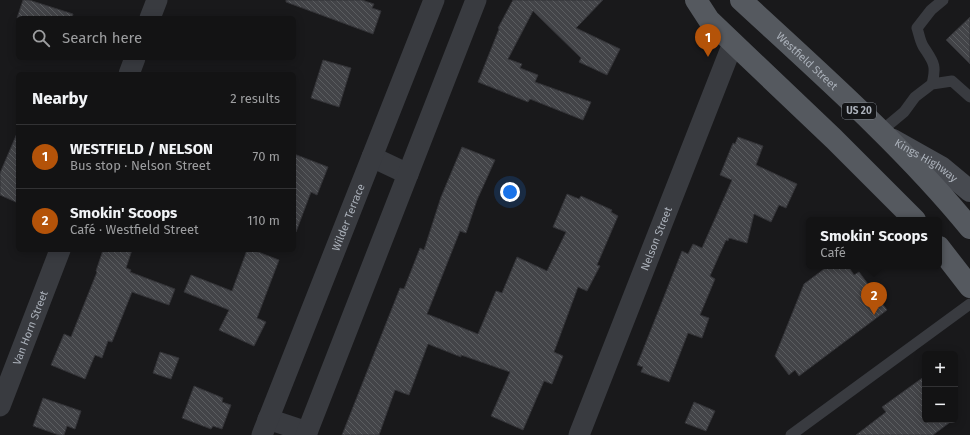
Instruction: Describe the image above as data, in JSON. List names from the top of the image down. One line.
{"streets":{"main road":["Westfield Street","US 20","Kings Highway"],"street":["Wilder Terrace","Nelson Street","Van Horn Street"]},"crossings":[["Westfield Street","Kings Highway"]],"page":{"search":"Search here","pins":["1","2"],"heading":["Nearby","2 results"],"list":[{"mark":"1","name":"WESTFIELD / NELSON","note":"Bus stop · Nelson Street","value":"70 m"},{"mark":"2","name":"Smokin' Scoops","note":"Café · Westfield Street","value":"110 m"}],"popup":["Smokin' Scoops","Café"],"map_buttons":["+","−"]}}
